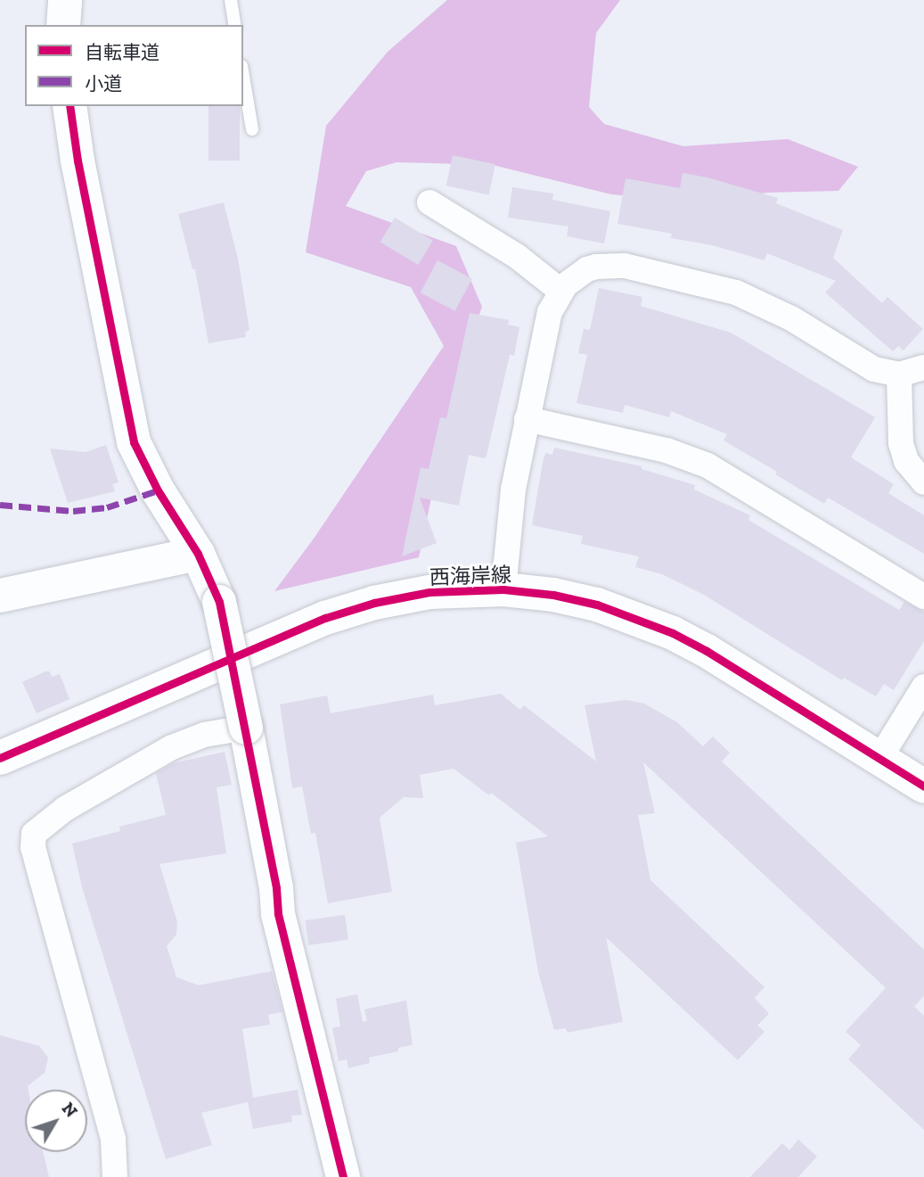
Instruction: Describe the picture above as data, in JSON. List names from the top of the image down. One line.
{"streets":{"street":["西海岸線"]},"legend":["自転車道","小道"],"north":"top right"}
